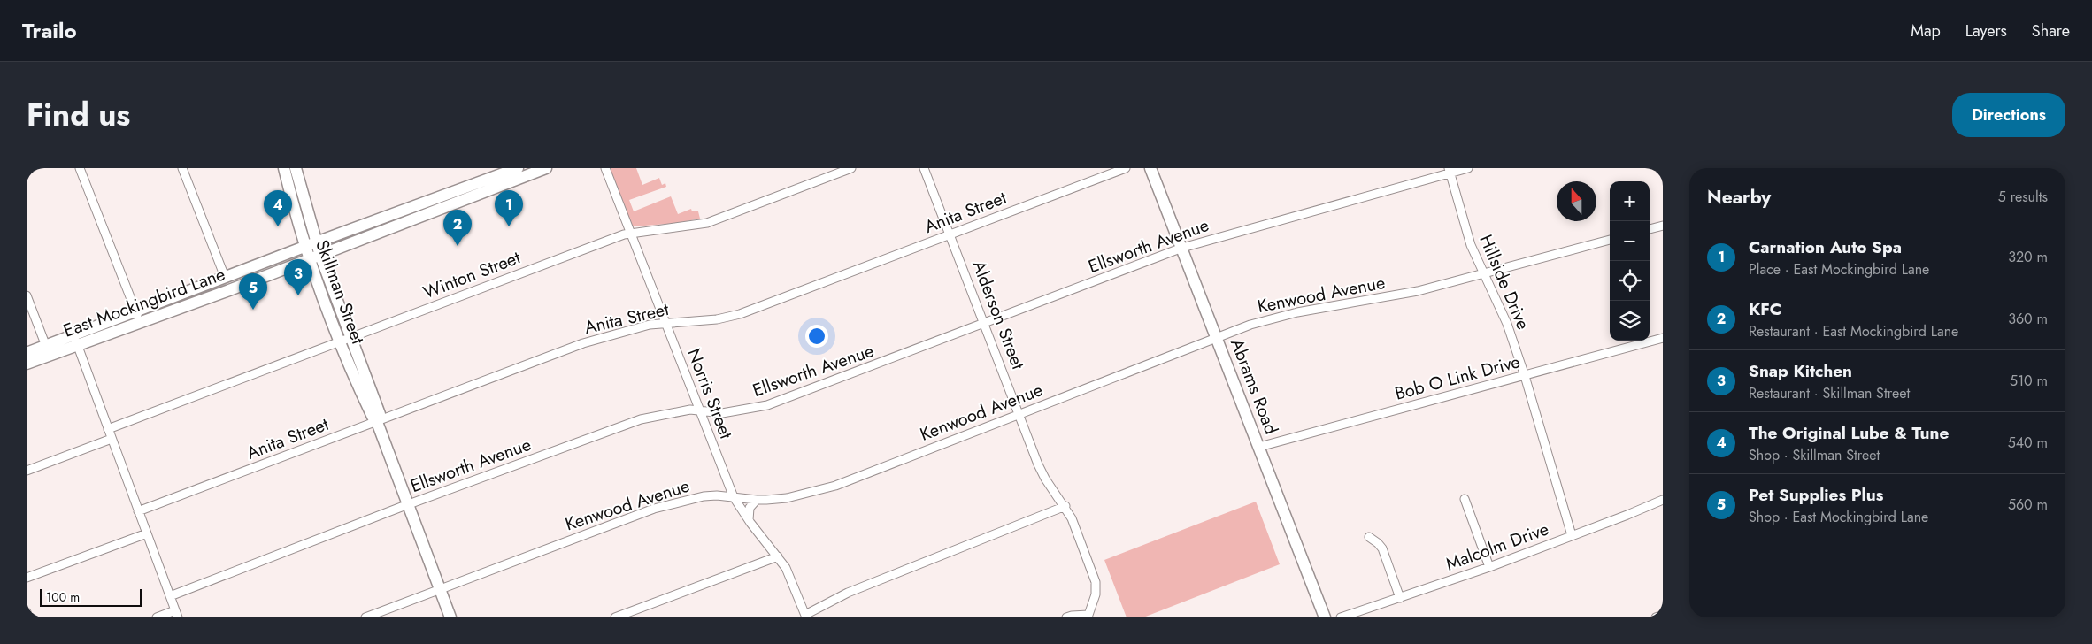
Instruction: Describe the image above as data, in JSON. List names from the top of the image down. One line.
{"streets":{"main road":["Skillman Street","East Mockingbird Lane","Abrams Road"],"street":["Anita Street","Ellsworth Avenue","Winton Street","Hillside Drive","Kenwood Avenue","Alderson Street","Bob O Link Drive","Norris Street","Malcolm Drive"]},"crossings":[["Anita Street","Skillman Street"],["Anita Street","Alderson Street"],["Anita Street","Norris Street"],["Ellsworth Avenue","Hillside Drive"],["Ellsworth Avenue","Skillman Street"],["Ellsworth Avenue","Alderson Street"],["Ellsworth Avenue","Abrams Road"],["Ellsworth Avenue","Norris Street"],["Winton Street","Skillman Street"],["Winton Street","Norris Street"],["Hillside Drive","Kenwood Avenue"],["Hillside Drive","Bob O Link Drive"],["Hillside Drive","Malcolm Drive"],["Skillman Street","Kenwood Avenue"],["Skillman Street","East Mockingbird Lane"],["Kenwood Avenue","Alderson Street"],["Kenwood Avenue","Abrams Road"],["Kenwood Avenue","Norris Street"],["Bob O Link Drive","Abrams Road"]],"scale_bar":"100 m","north":"top","page":{"header":"Trailo","nav":["Map","Layers","Share"],"title":"Find us","buttons":"Directions","heading":["Nearby","5 results"],"map_buttons":["+","−"],"pins":["1","4","2","3","5"],"list":[{"mark":"1","name":"Carnation Auto Spa","note":"Place · East Mockingbird Lane","value":"320 m"},{"mark":"2","name":"KFC","note":"Restaurant · East Mockingbird Lane","value":"360 m"},{"mark":"3","name":"Snap Kitchen","note":"Restaurant · Skillman Street","value":"510 m"},{"mark":"4","name":"The Original Lube & Tune","note":"Shop · Skillman Street","value":"540 m"},{"mark":"5","name":"Pet Supplies Plus","note":"Shop · East Mockingbird Lane","value":"560 m"}],"scale":"100 m"}}
